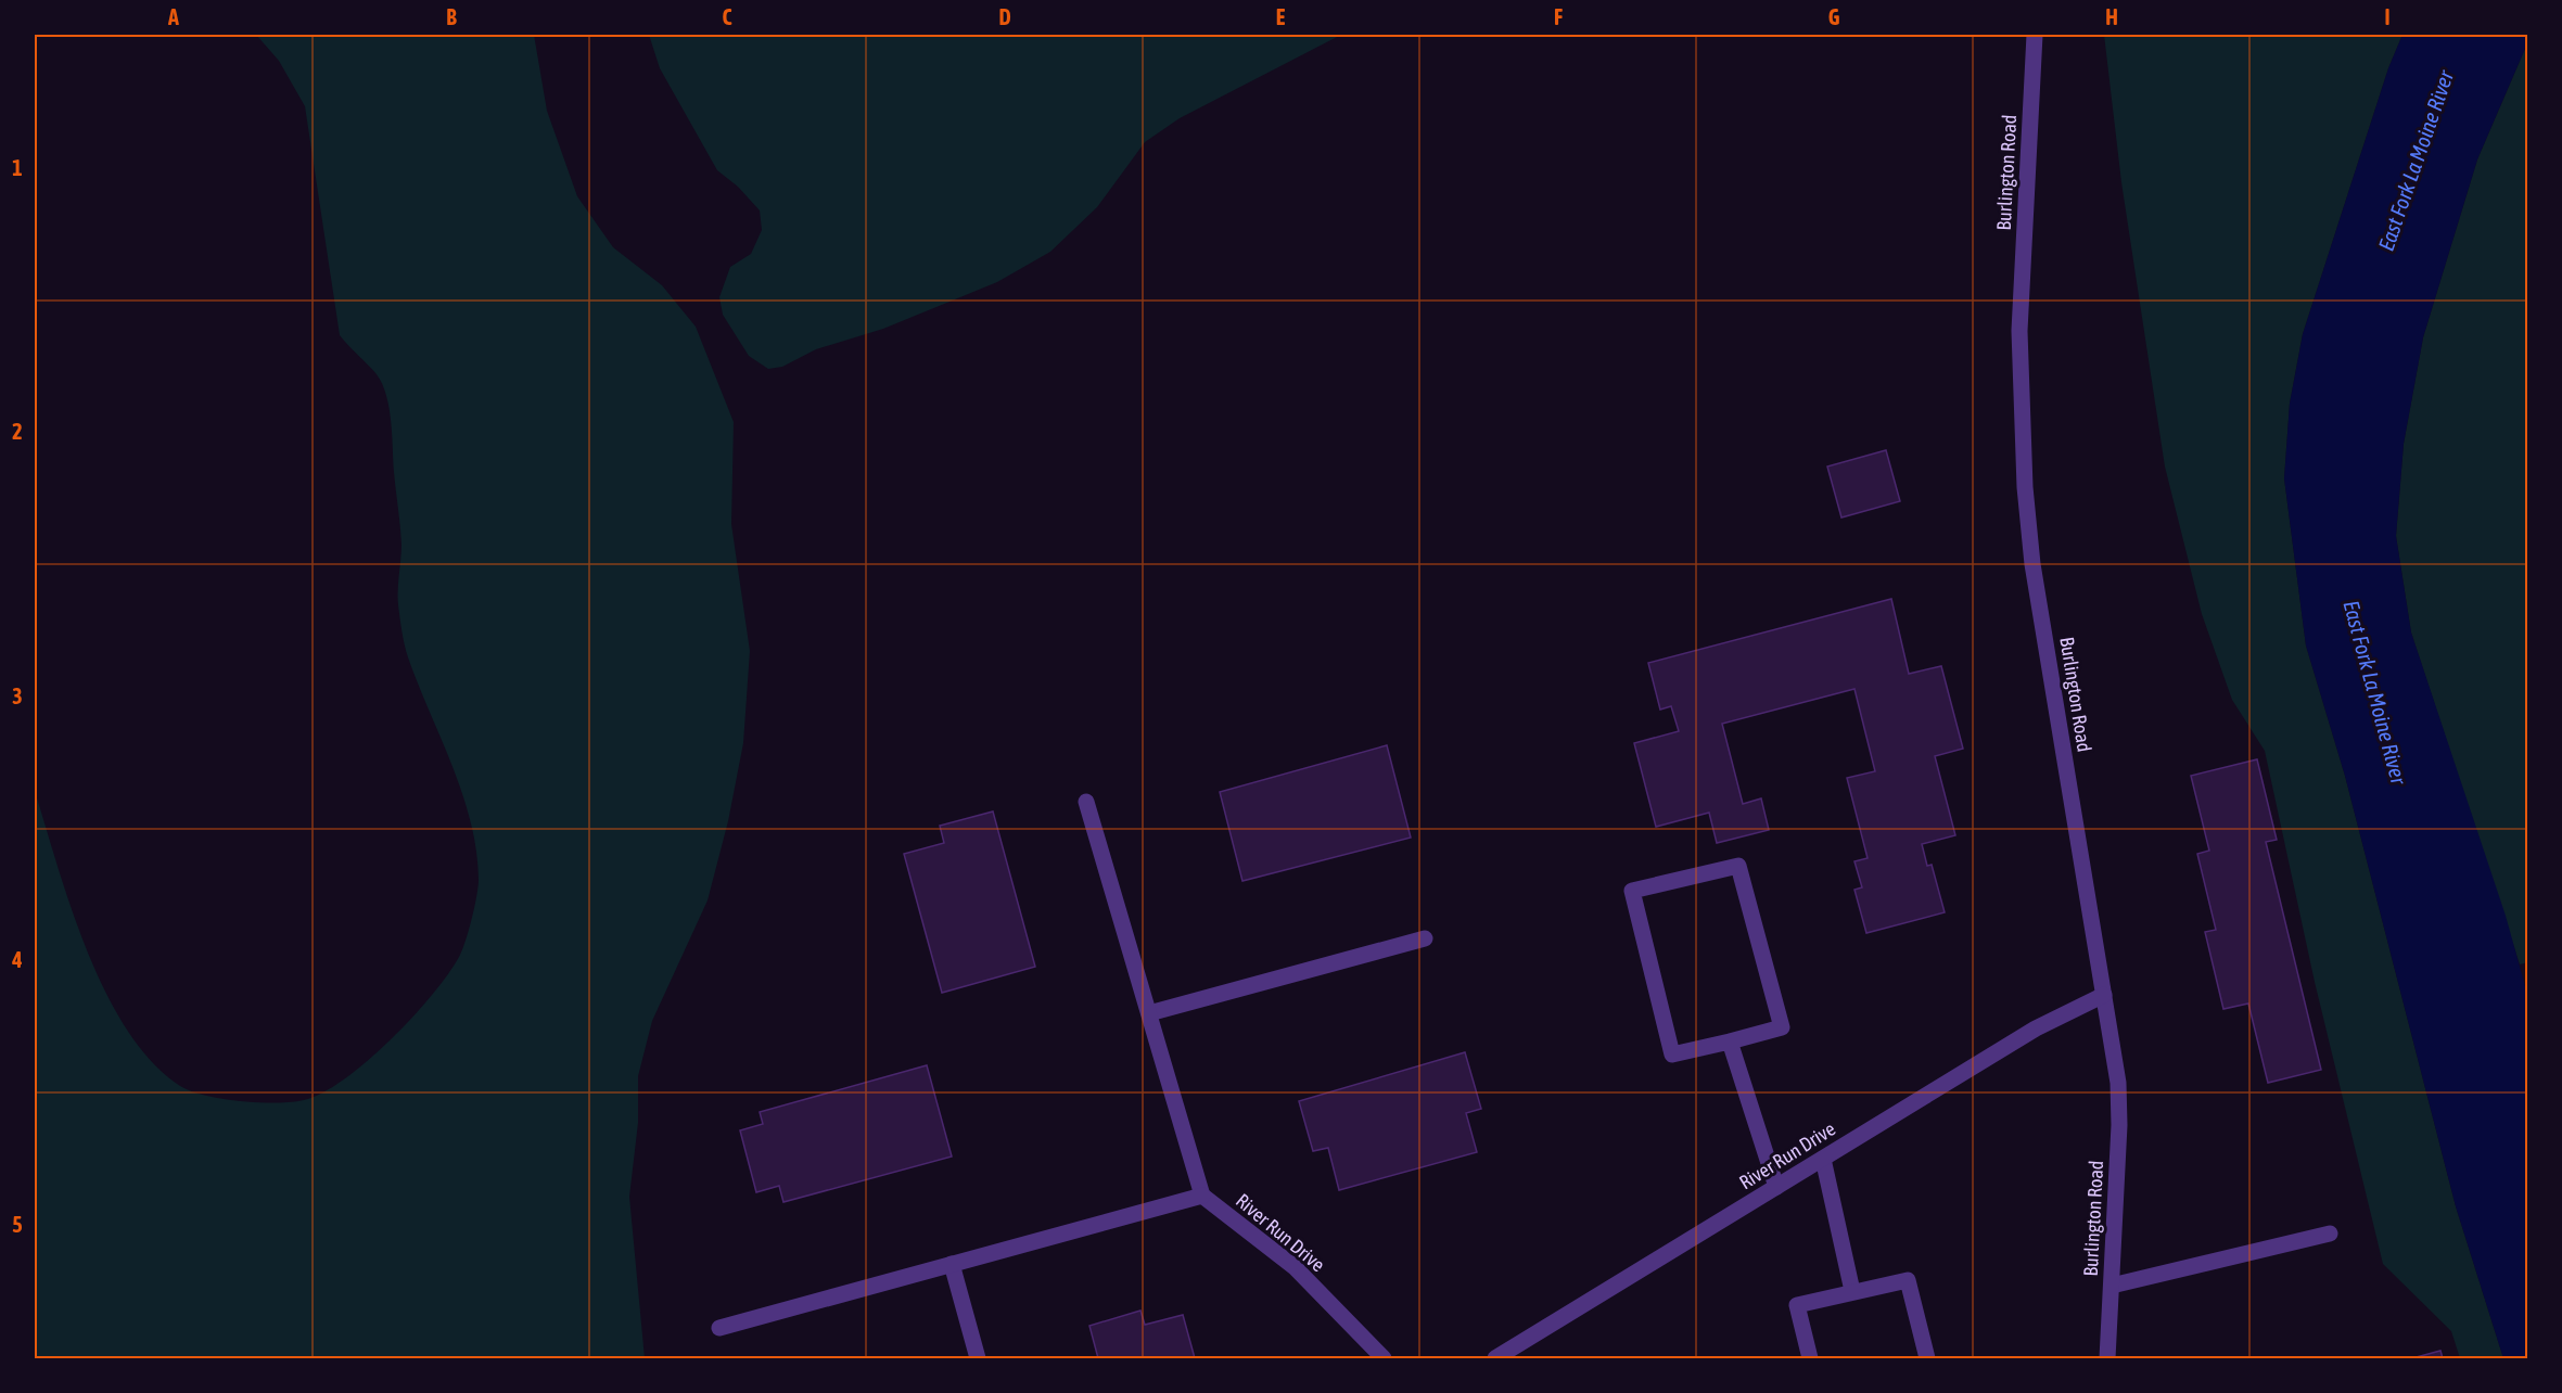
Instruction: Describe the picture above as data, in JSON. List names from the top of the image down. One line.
{"streets":{"street":["Burlington Road","River Run Drive"]},"crossings":[["Burlington Road","River Run Drive"]],"water":["East Fork La Moine River"],"grid":{"columns":["A","B","C","D","E","F","G","H","I"],"rows":["1","2","3","4","5"]}}
